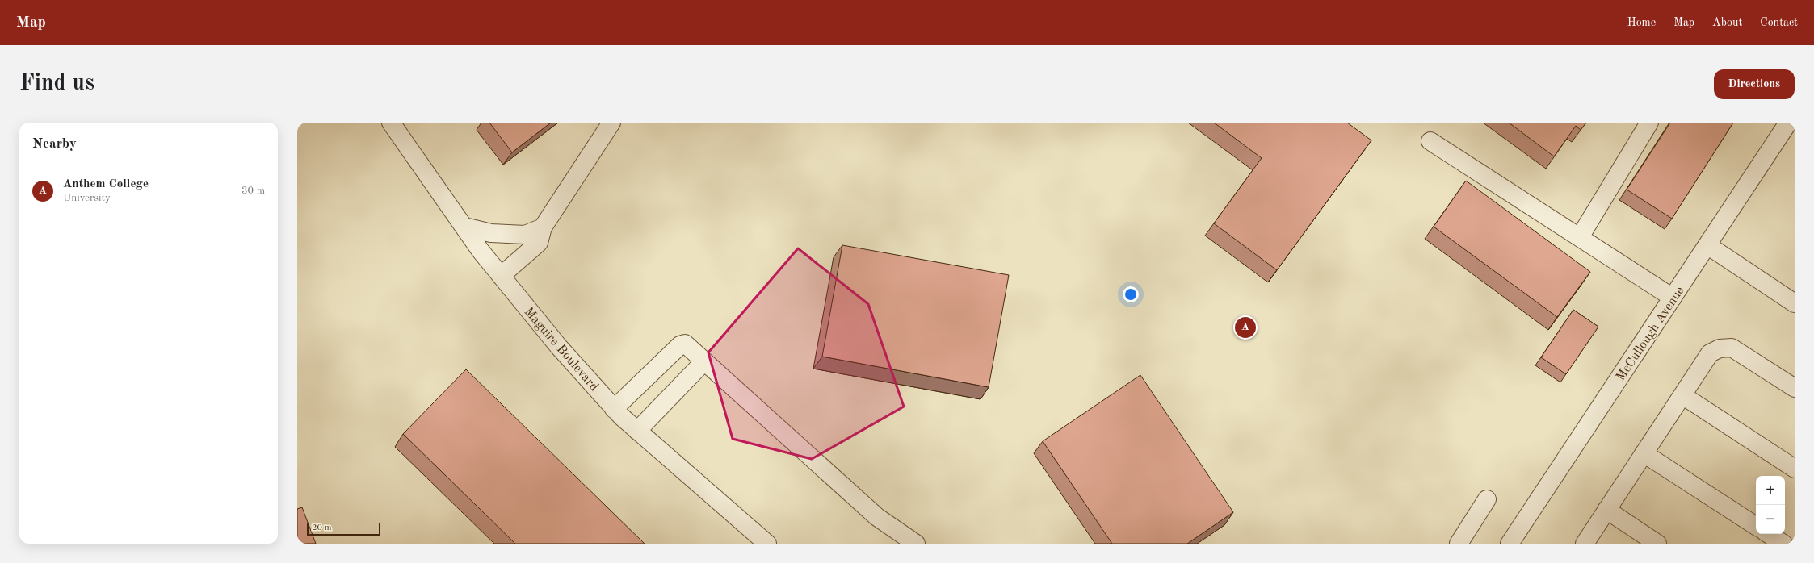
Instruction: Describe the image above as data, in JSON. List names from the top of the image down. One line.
{"streets":{"street":["McCullough Avenue","Maguire Boulevard"]},"scale_bar":"20 m","page":{"header":"Map","nav":["Home","Map","About","Contact"],"buttons":"Directions","title":"Find us","heading":"Nearby","list":[{"mark":"A","name":"Anthem College","note":"University","value":"30 m"}],"pins":"A","map_buttons":["+","−"],"scale":"20 m"}}
